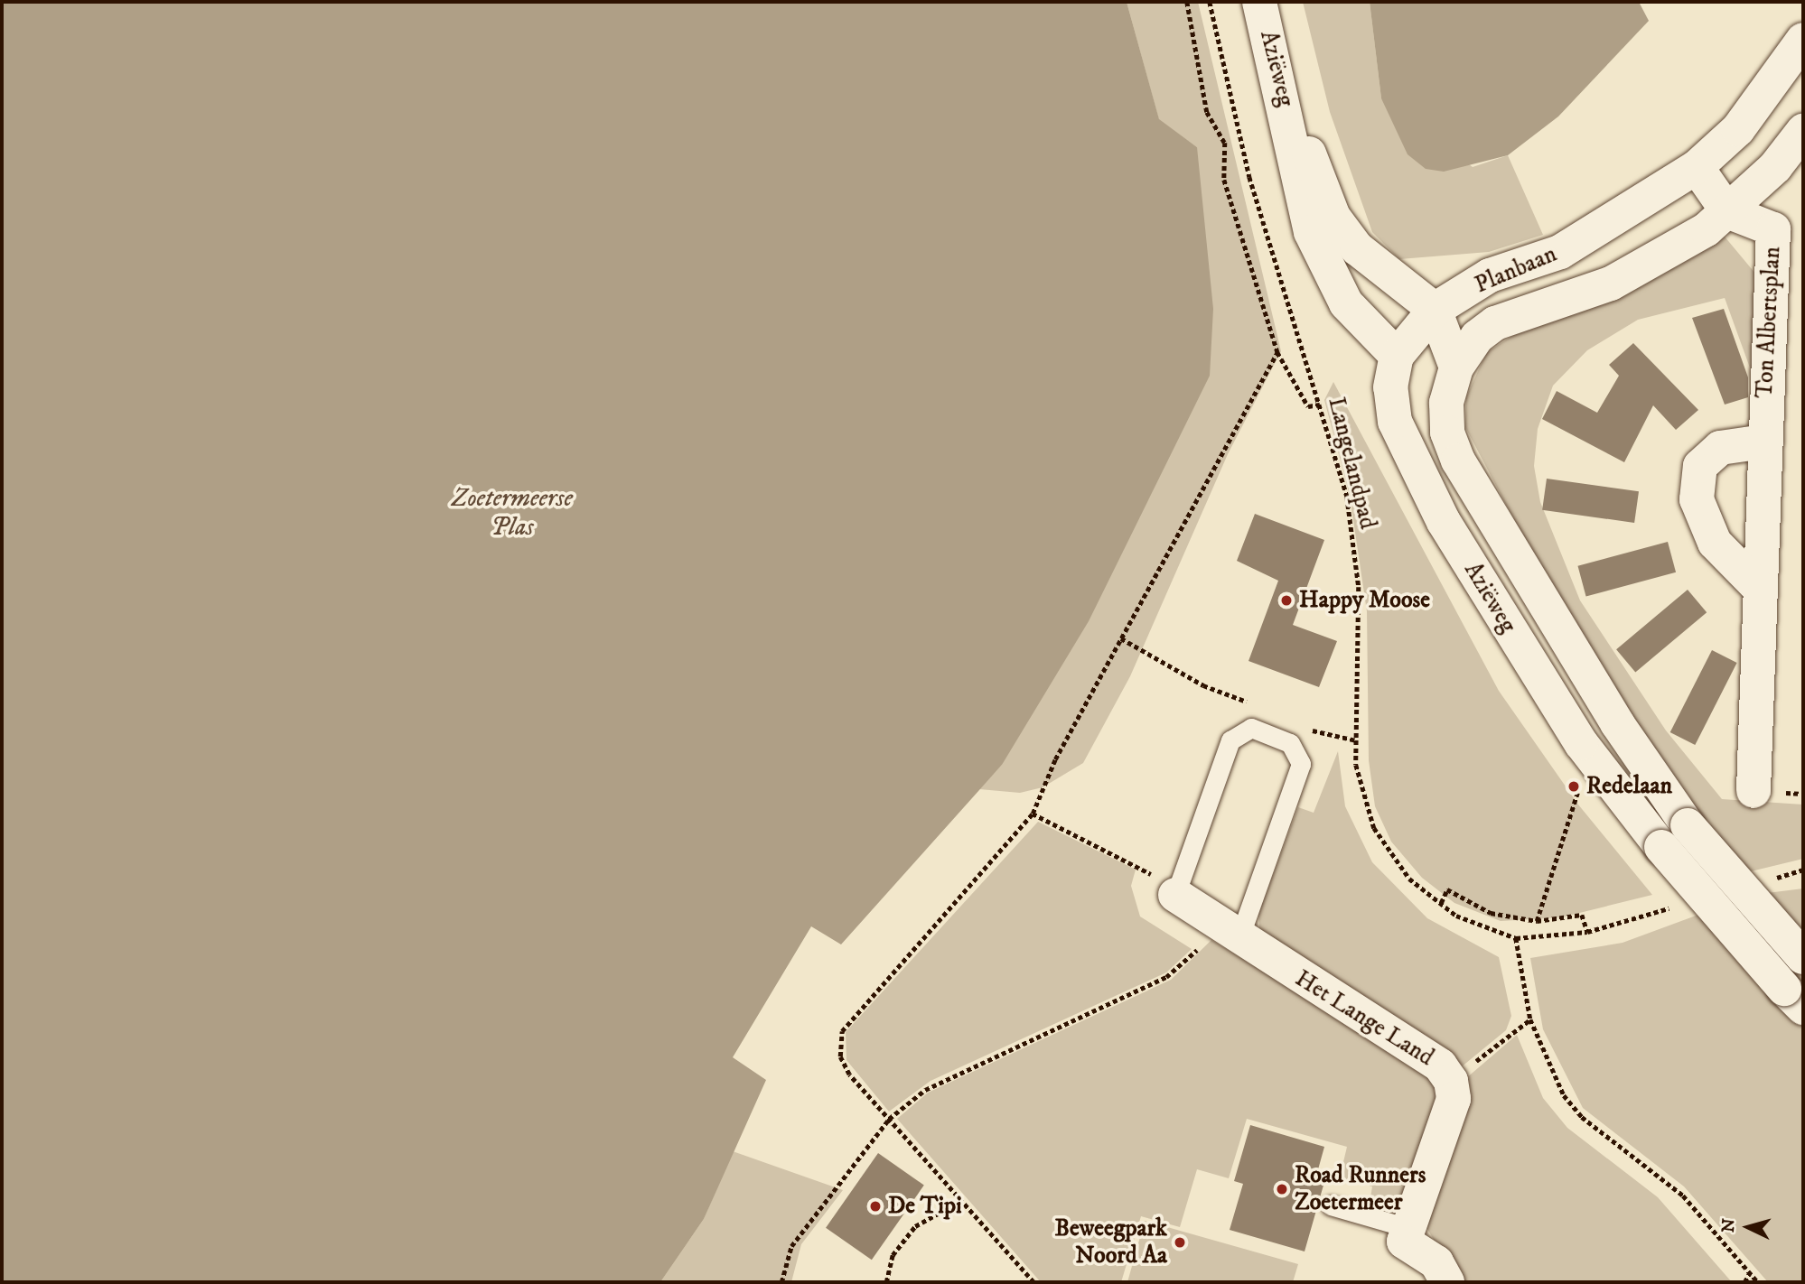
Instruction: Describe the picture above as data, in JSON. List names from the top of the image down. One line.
{"streets":{"street":["Aziëweg","Planbaan","Ton Albertsplan","Het Lange Land"],"path":["Langelandpad"]},"crossings":[["Aziëweg","Planbaan"],["Planbaan","Ton Albertsplan"]],"water":["Zoetermeerse Plas"],"places":["Happy Moose","Redelaan","Road Runners Zoetermeer","De Tipi","Beweegpark Noord Aa"],"north":"left"}
